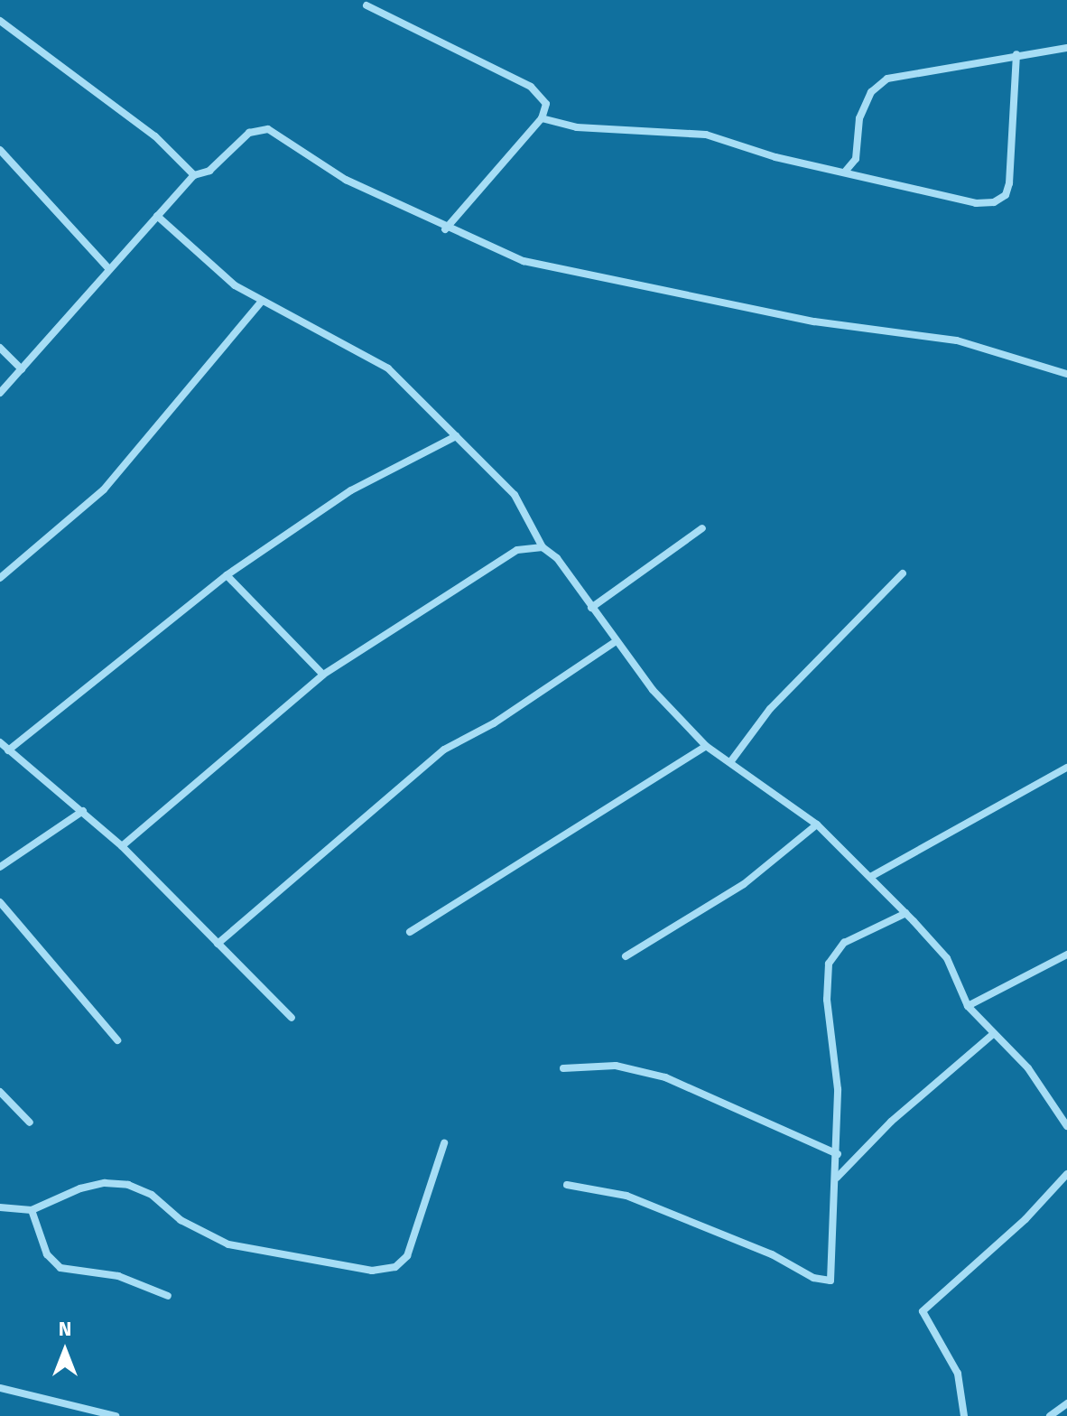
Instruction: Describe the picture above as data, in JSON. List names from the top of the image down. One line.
{"north":"top"}
